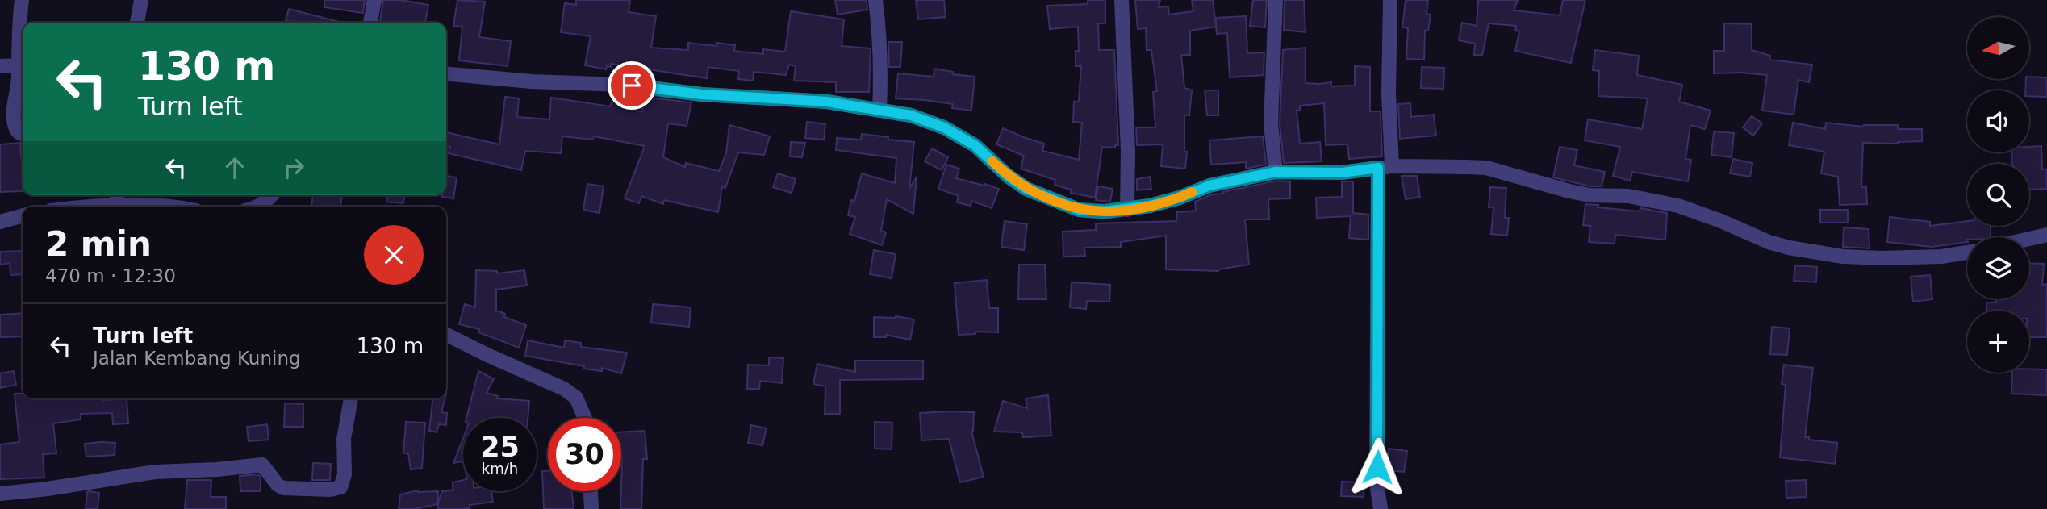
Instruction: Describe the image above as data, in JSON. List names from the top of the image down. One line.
{"north":"left","page":{"map_buttons":"+","turn":["130 m","Turn left"],"heading":["2 min","470 m · 12:30"],"list":[{"name":"Turn left","note":"Jalan Kembang Kuning","value":"130 m"}],"speed":"25 km/h","limit":"30"}}
